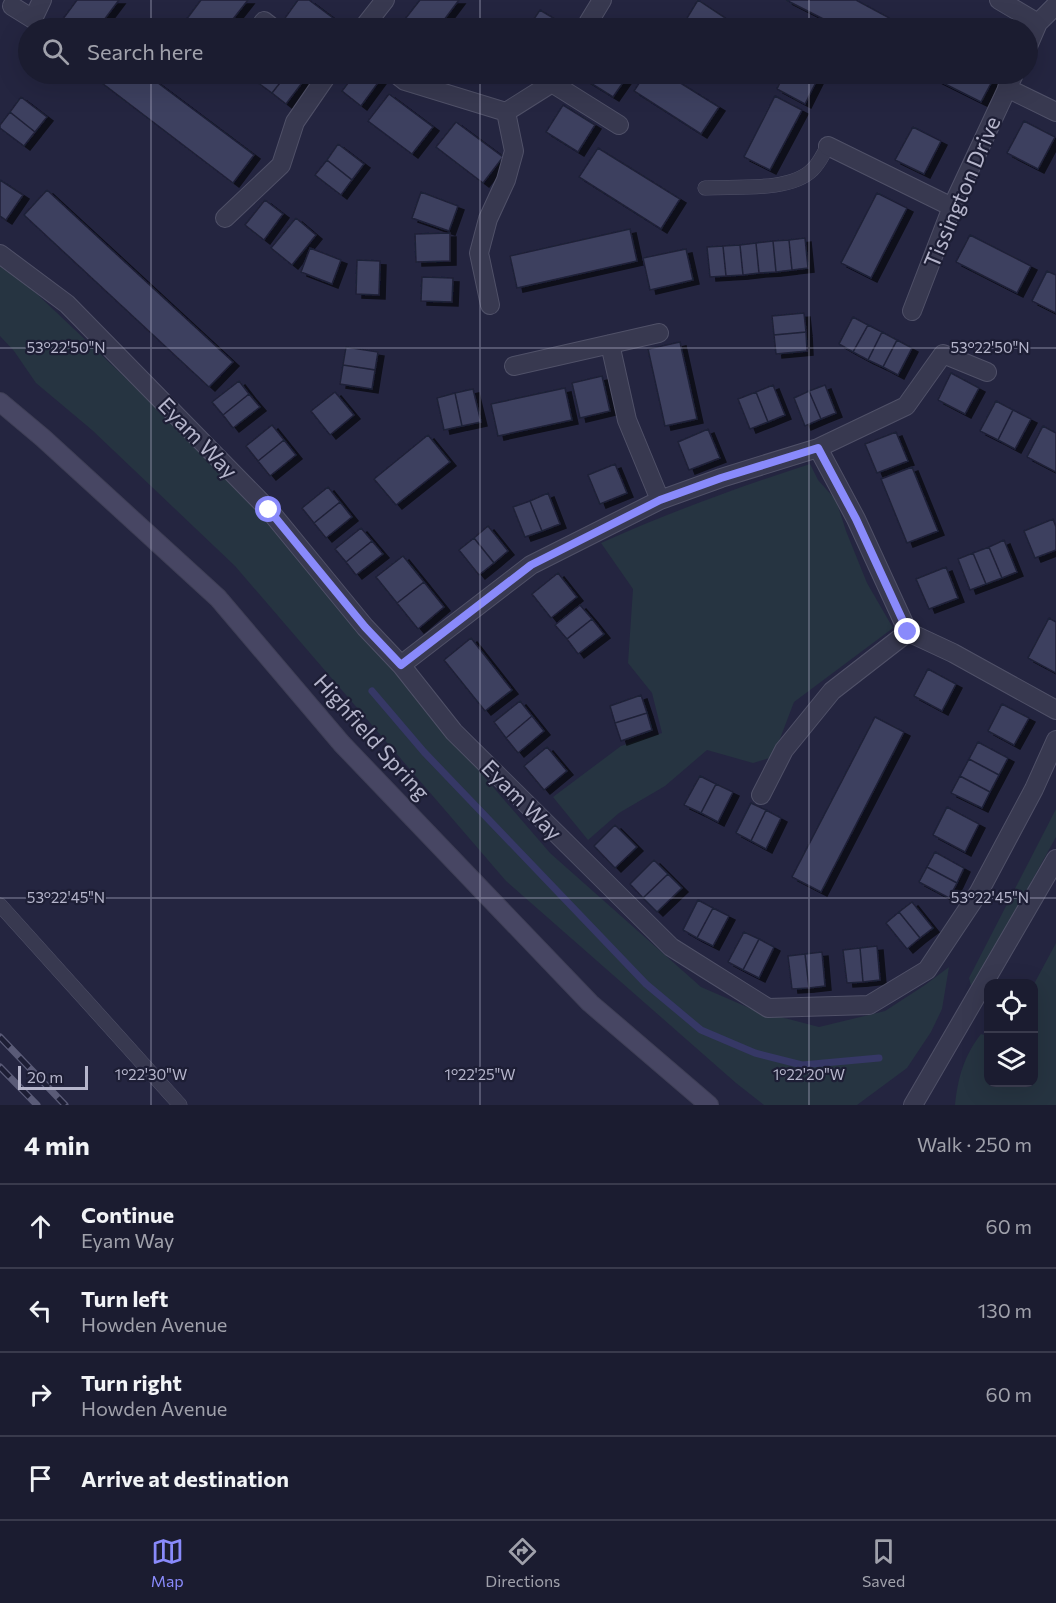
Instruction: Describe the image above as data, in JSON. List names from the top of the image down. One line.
{"streets":{"main road":["Highfield Spring"],"street":["Tissington Drive","Eyam Way"]},"scale_bar":"20 m","page":{"search":"Search here","scale":"20 m","heading":["4 min","Walk · 250 m"],"list":[["Continue","Eyam Way","60 m"],["Turn left","Howden Avenue","130 m"],["Turn right","Howden Avenue","60 m"],"Arrive at destination"],"nav":["Map","Directions","Saved"]},"coordinates":["53°22'50\"N","53°22'45\"N","1°22'30\"W","1°22'25\"W","1°22'20\"W"]}
